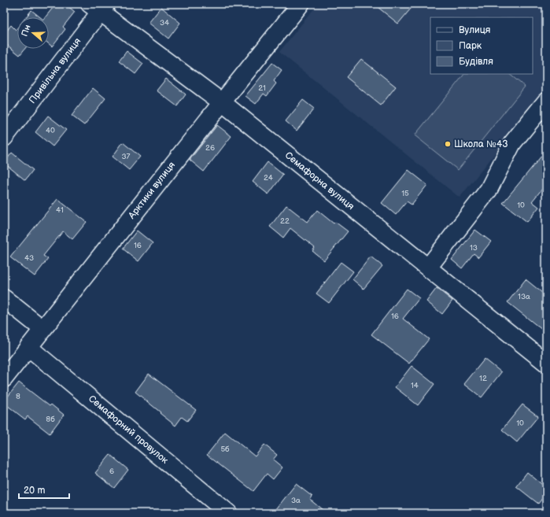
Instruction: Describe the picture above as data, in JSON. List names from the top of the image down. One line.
{"streets":{"street":["Привільна вулиця","Семафорна вулиця","Арктики вулиця","Семафорний провулок"]},"crossings":[["Привільна вулиця","Семафорна вулиця"],["Семафорна вулиця","Арктики вулиця"],["Арктики вулиця","Семафорний провулок"]],"places":["Школа №43"],"house_numbers":["34","21","40","26","37","24","15","10","41","22","16","13","43","13а","16","12","14","8","8б","10","5б","6","3а"],"legend":["Вулиця","Парк","Будівля"],"scale_bar":"20 m","north":"left"}
